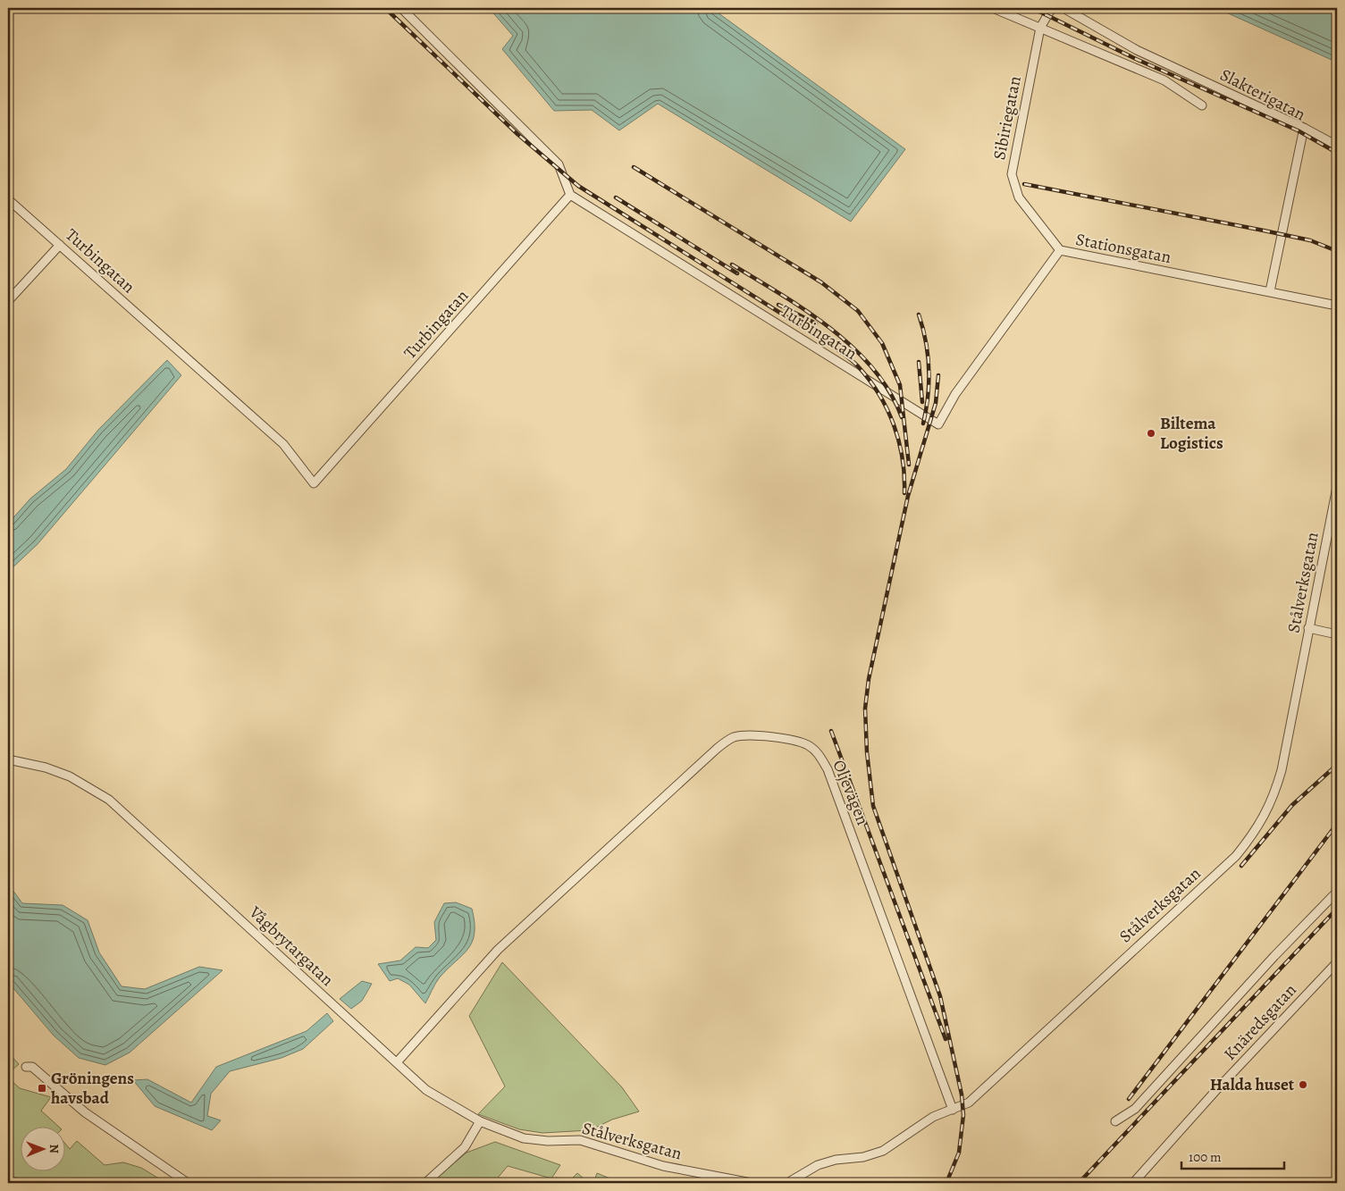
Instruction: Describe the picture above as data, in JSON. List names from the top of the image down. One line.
{"streets":{"street":["Slakterigatan","Sibiriegatan","Stationsgatan","Turbingatan","Stålverksgatan","Oljevägen","Vågbrytargatan","Knäredsgatan"]},"crossings":[["Slakterigatan","Stationsgatan"],["Sibiriegatan","Stationsgatan"],["Stationsgatan","Turbingatan"],["Stålverksgatan","Oljevägen"],["Stålverksgatan","Vågbrytargatan"],["Oljevägen","Vågbrytargatan"]],"places":{"other":["Biltema Logistics","Halda huset"],"transit":["Gröningens havsbad"]},"scale_bar":"100 m","north":"right"}
